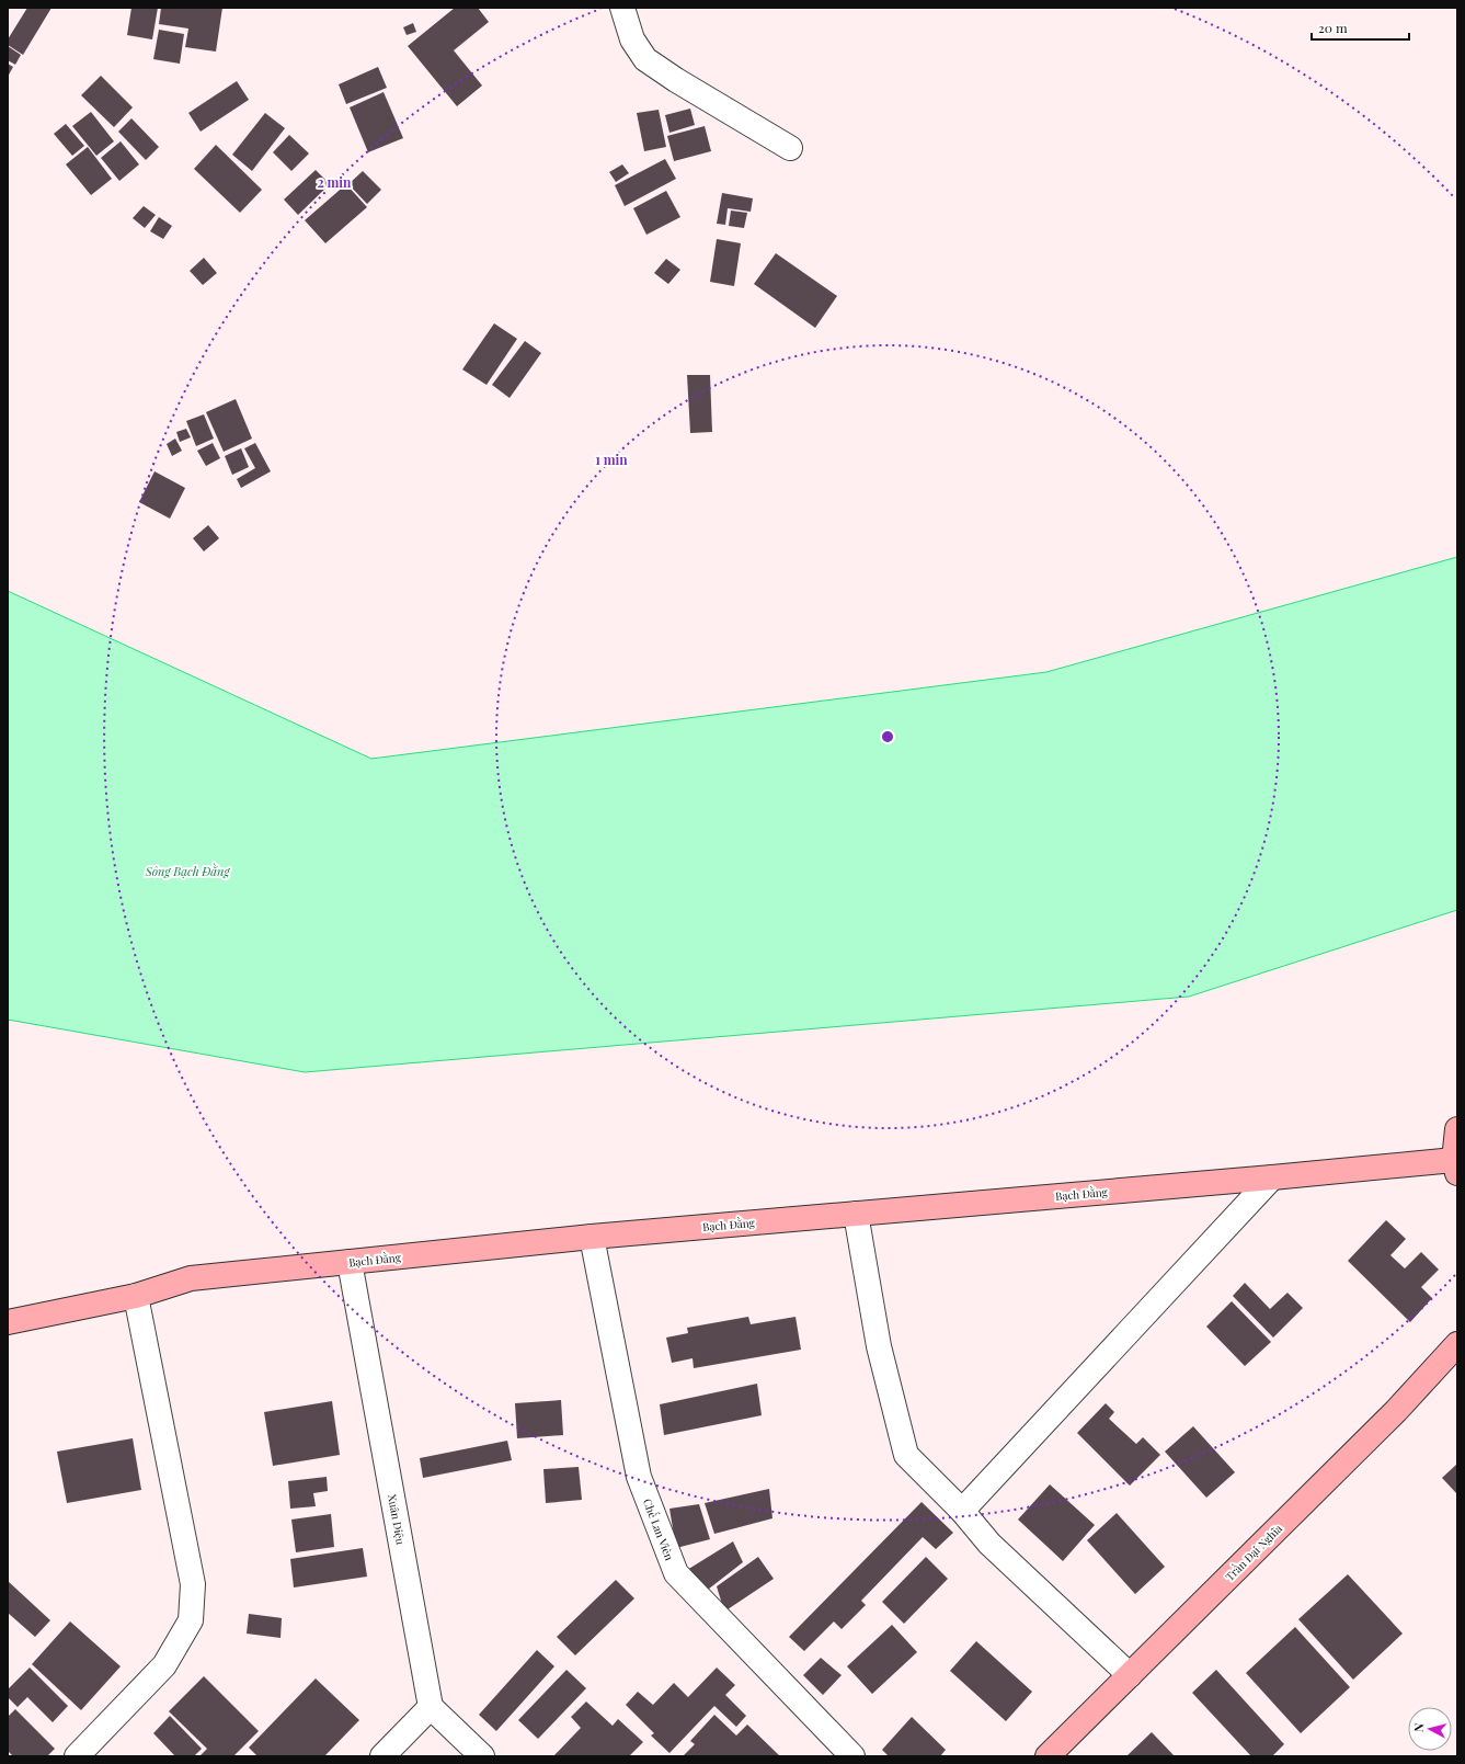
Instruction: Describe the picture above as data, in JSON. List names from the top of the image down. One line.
{"streets":{"street":["Bạch Đằng","Xuân Diệu","Chế Lan Viên","Trần Đại Nghĩa"]},"crossings":[["Bạch Đằng","Xuân Diệu"],["Bạch Đằng","Chế Lan Viên"]],"water":["Sông Bạch Đằng"],"scale_bar":"20 m","north":"left","rings":["2 min","1 min"]}
